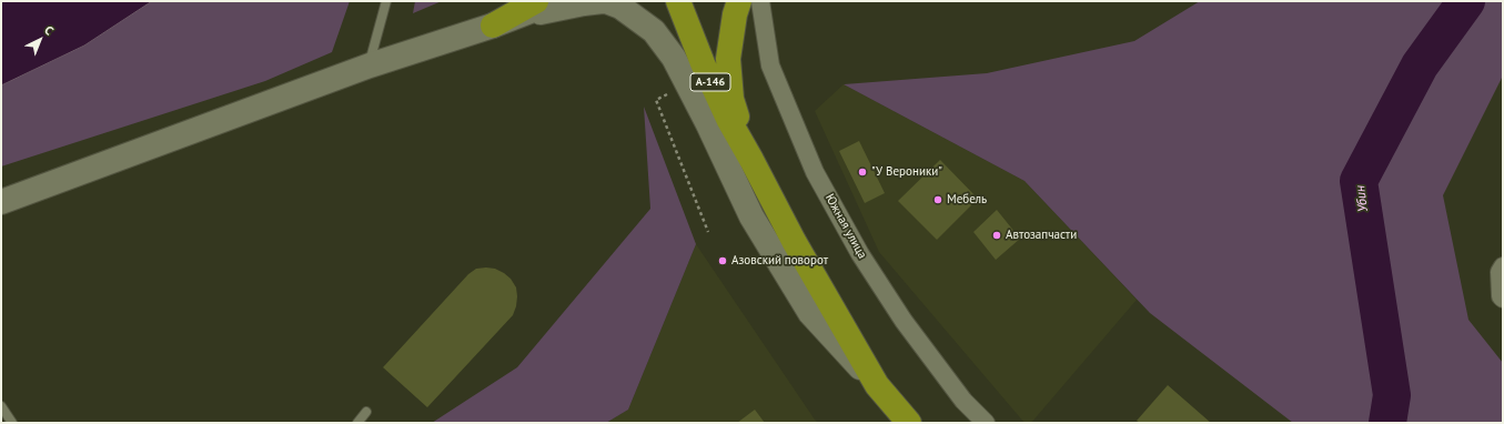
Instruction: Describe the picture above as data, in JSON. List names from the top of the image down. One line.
{"streets":{"highway":["А-146"],"street":["Южная улица"]},"water":["Убин"],"places":["\"У Вероники\"","Мебель","Автозапчасти","Азовский поворот"],"north":"top right"}
